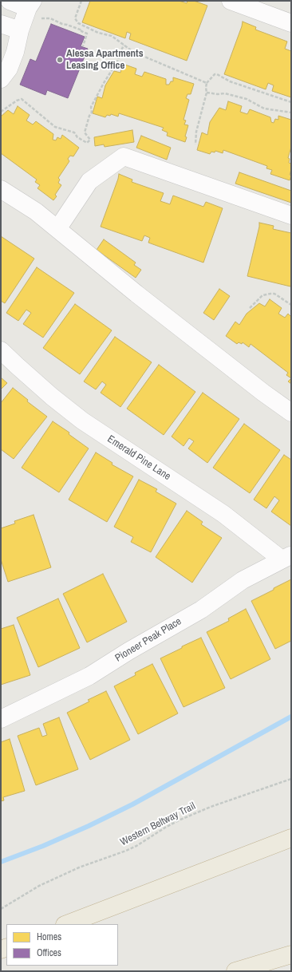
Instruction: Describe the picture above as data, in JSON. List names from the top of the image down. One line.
{"streets":{"street":["Emerald Pine Lane","Pioneer Peak Place"],"path":["Western Beltway Trail"]},"crossings":[["Emerald Pine Lane","Pioneer Peak Place"]],"places":["Alessa Apartments Leasing Office"],"legend":["Homes","Offices"]}
